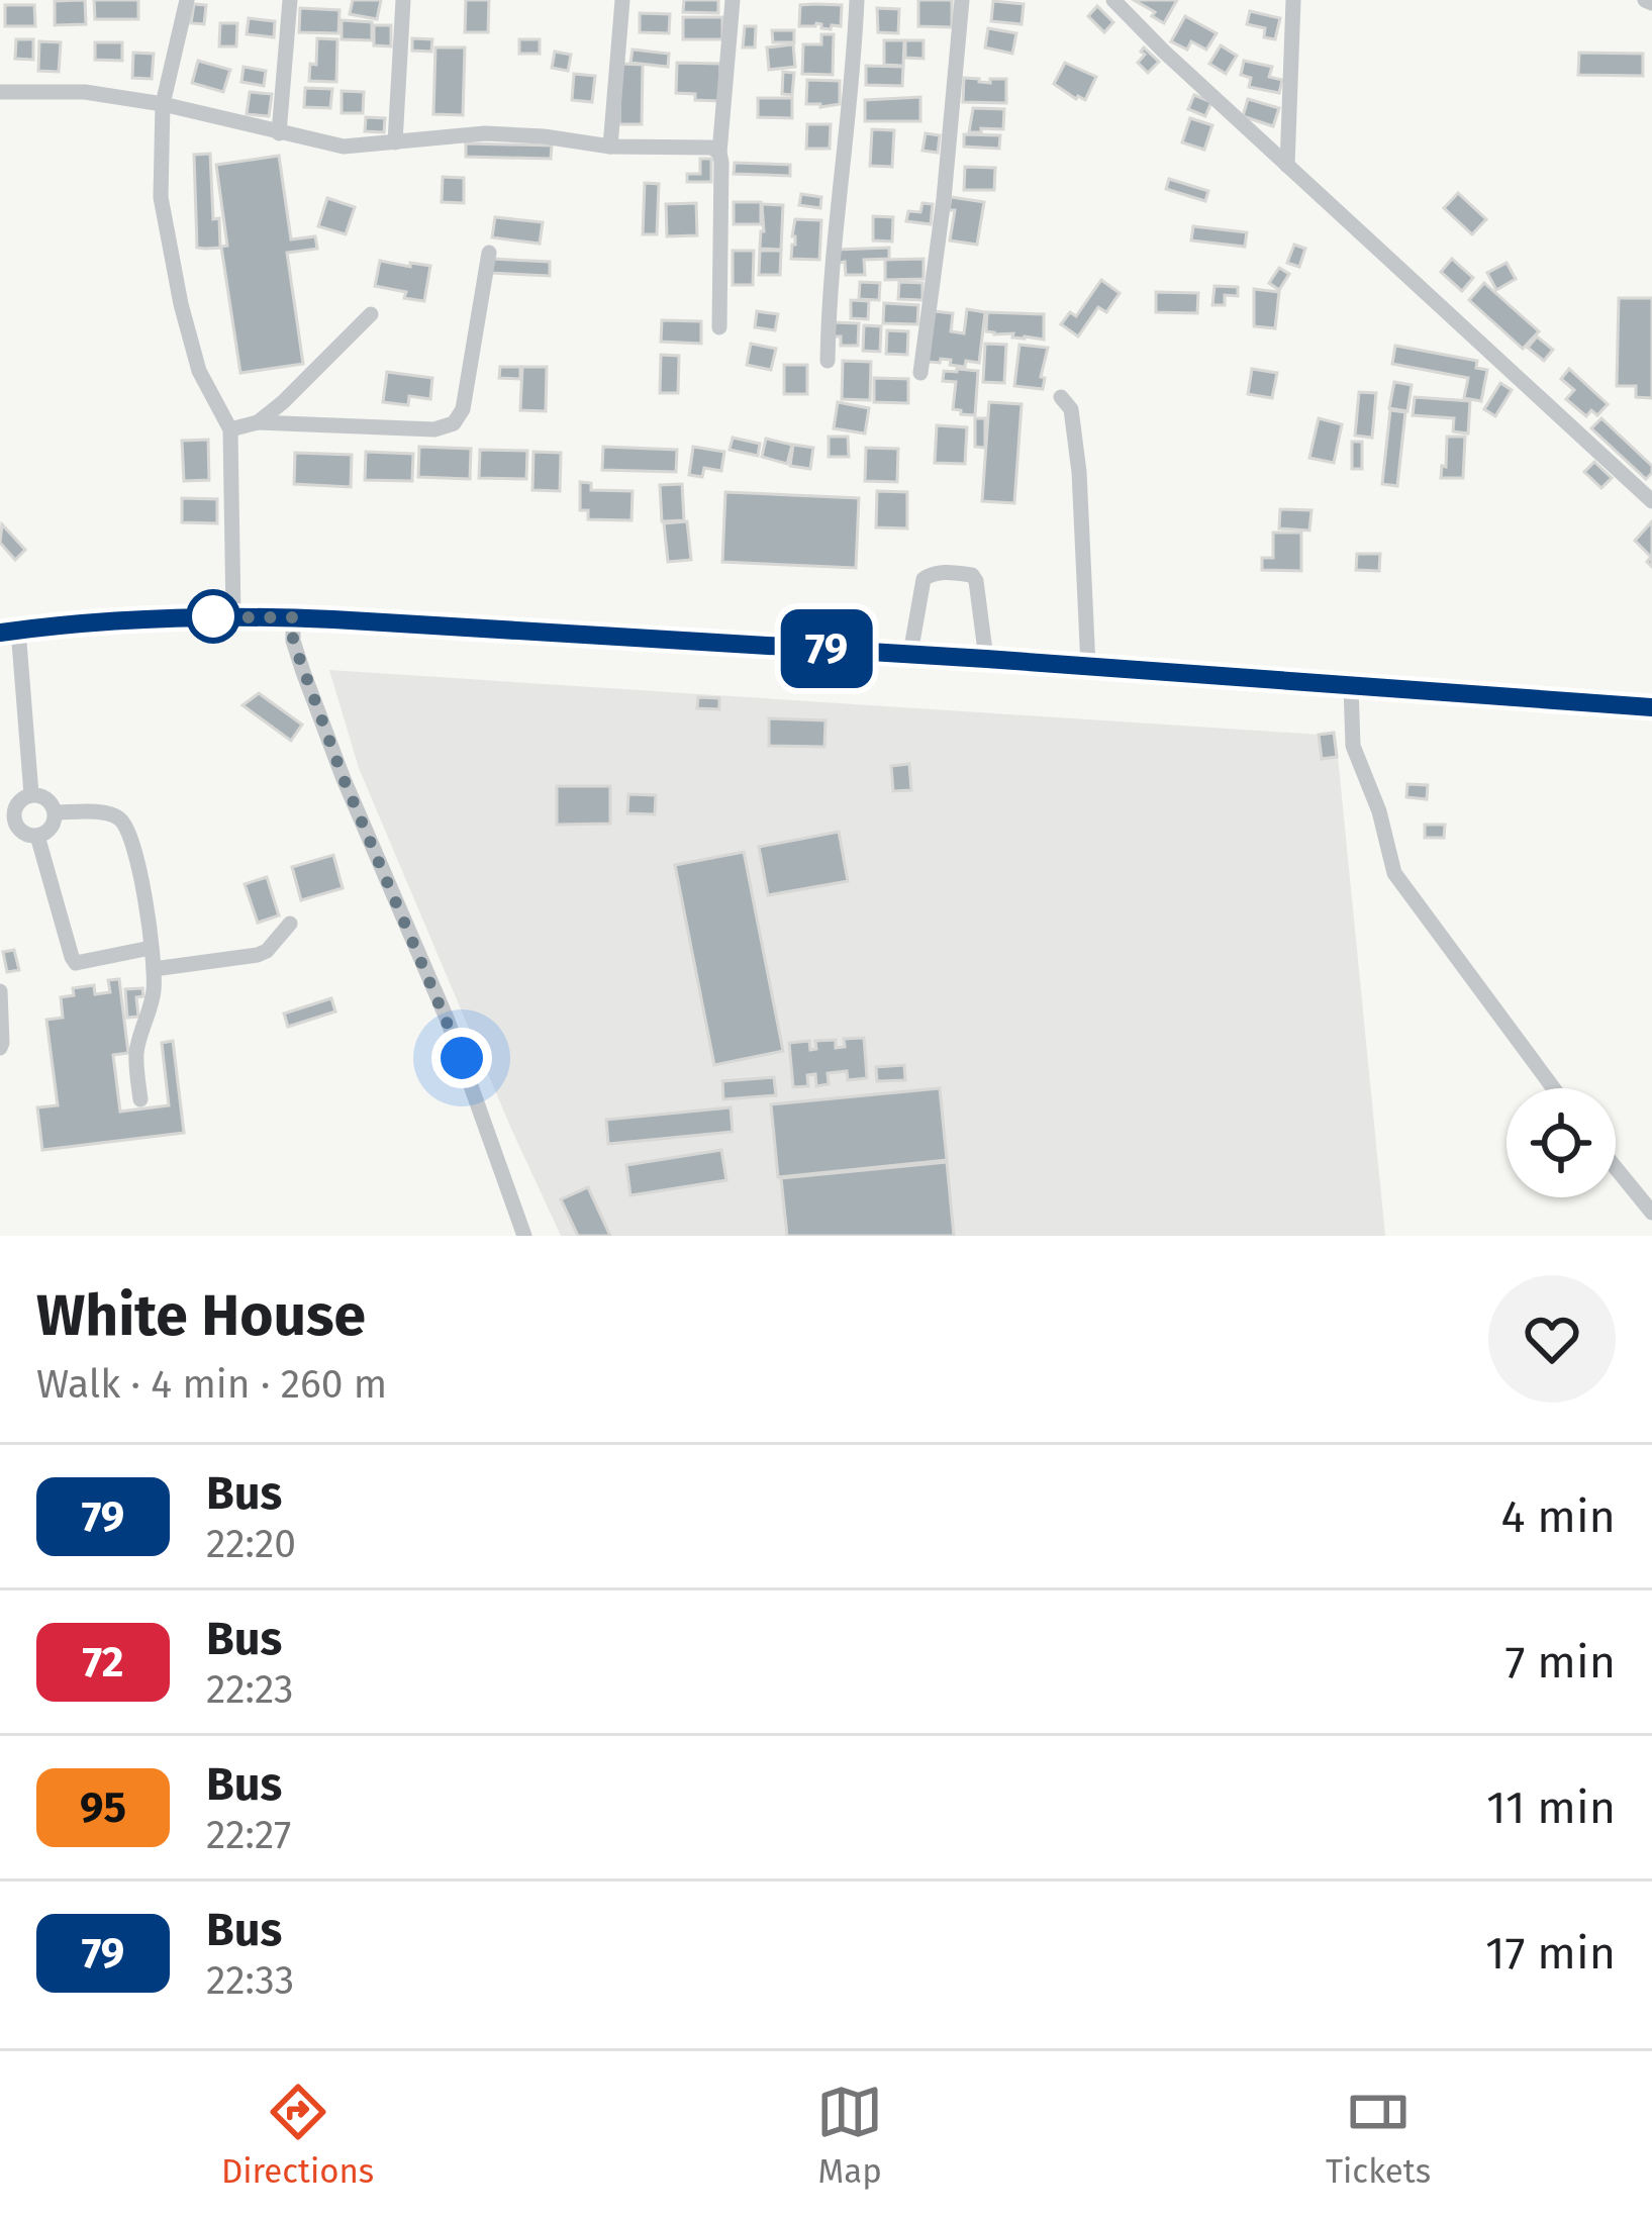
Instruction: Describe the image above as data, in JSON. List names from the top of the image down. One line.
{"lines":["bus line 79"],"page":{"on_map":"79","heading":["White House","Walk · 4 min · 260 m"],"list":[{"mark":"79","name":"Bus","note":"22:20","value":"4 min"},{"mark":"72","name":"Bus","note":"22:23","value":"7 min"},{"mark":"95","name":"Bus","note":"22:27","value":"11 min"},{"mark":"79","name":"Bus","note":"22:33","value":"17 min"}],"tabs":["Directions","Map","Tickets"]}}
